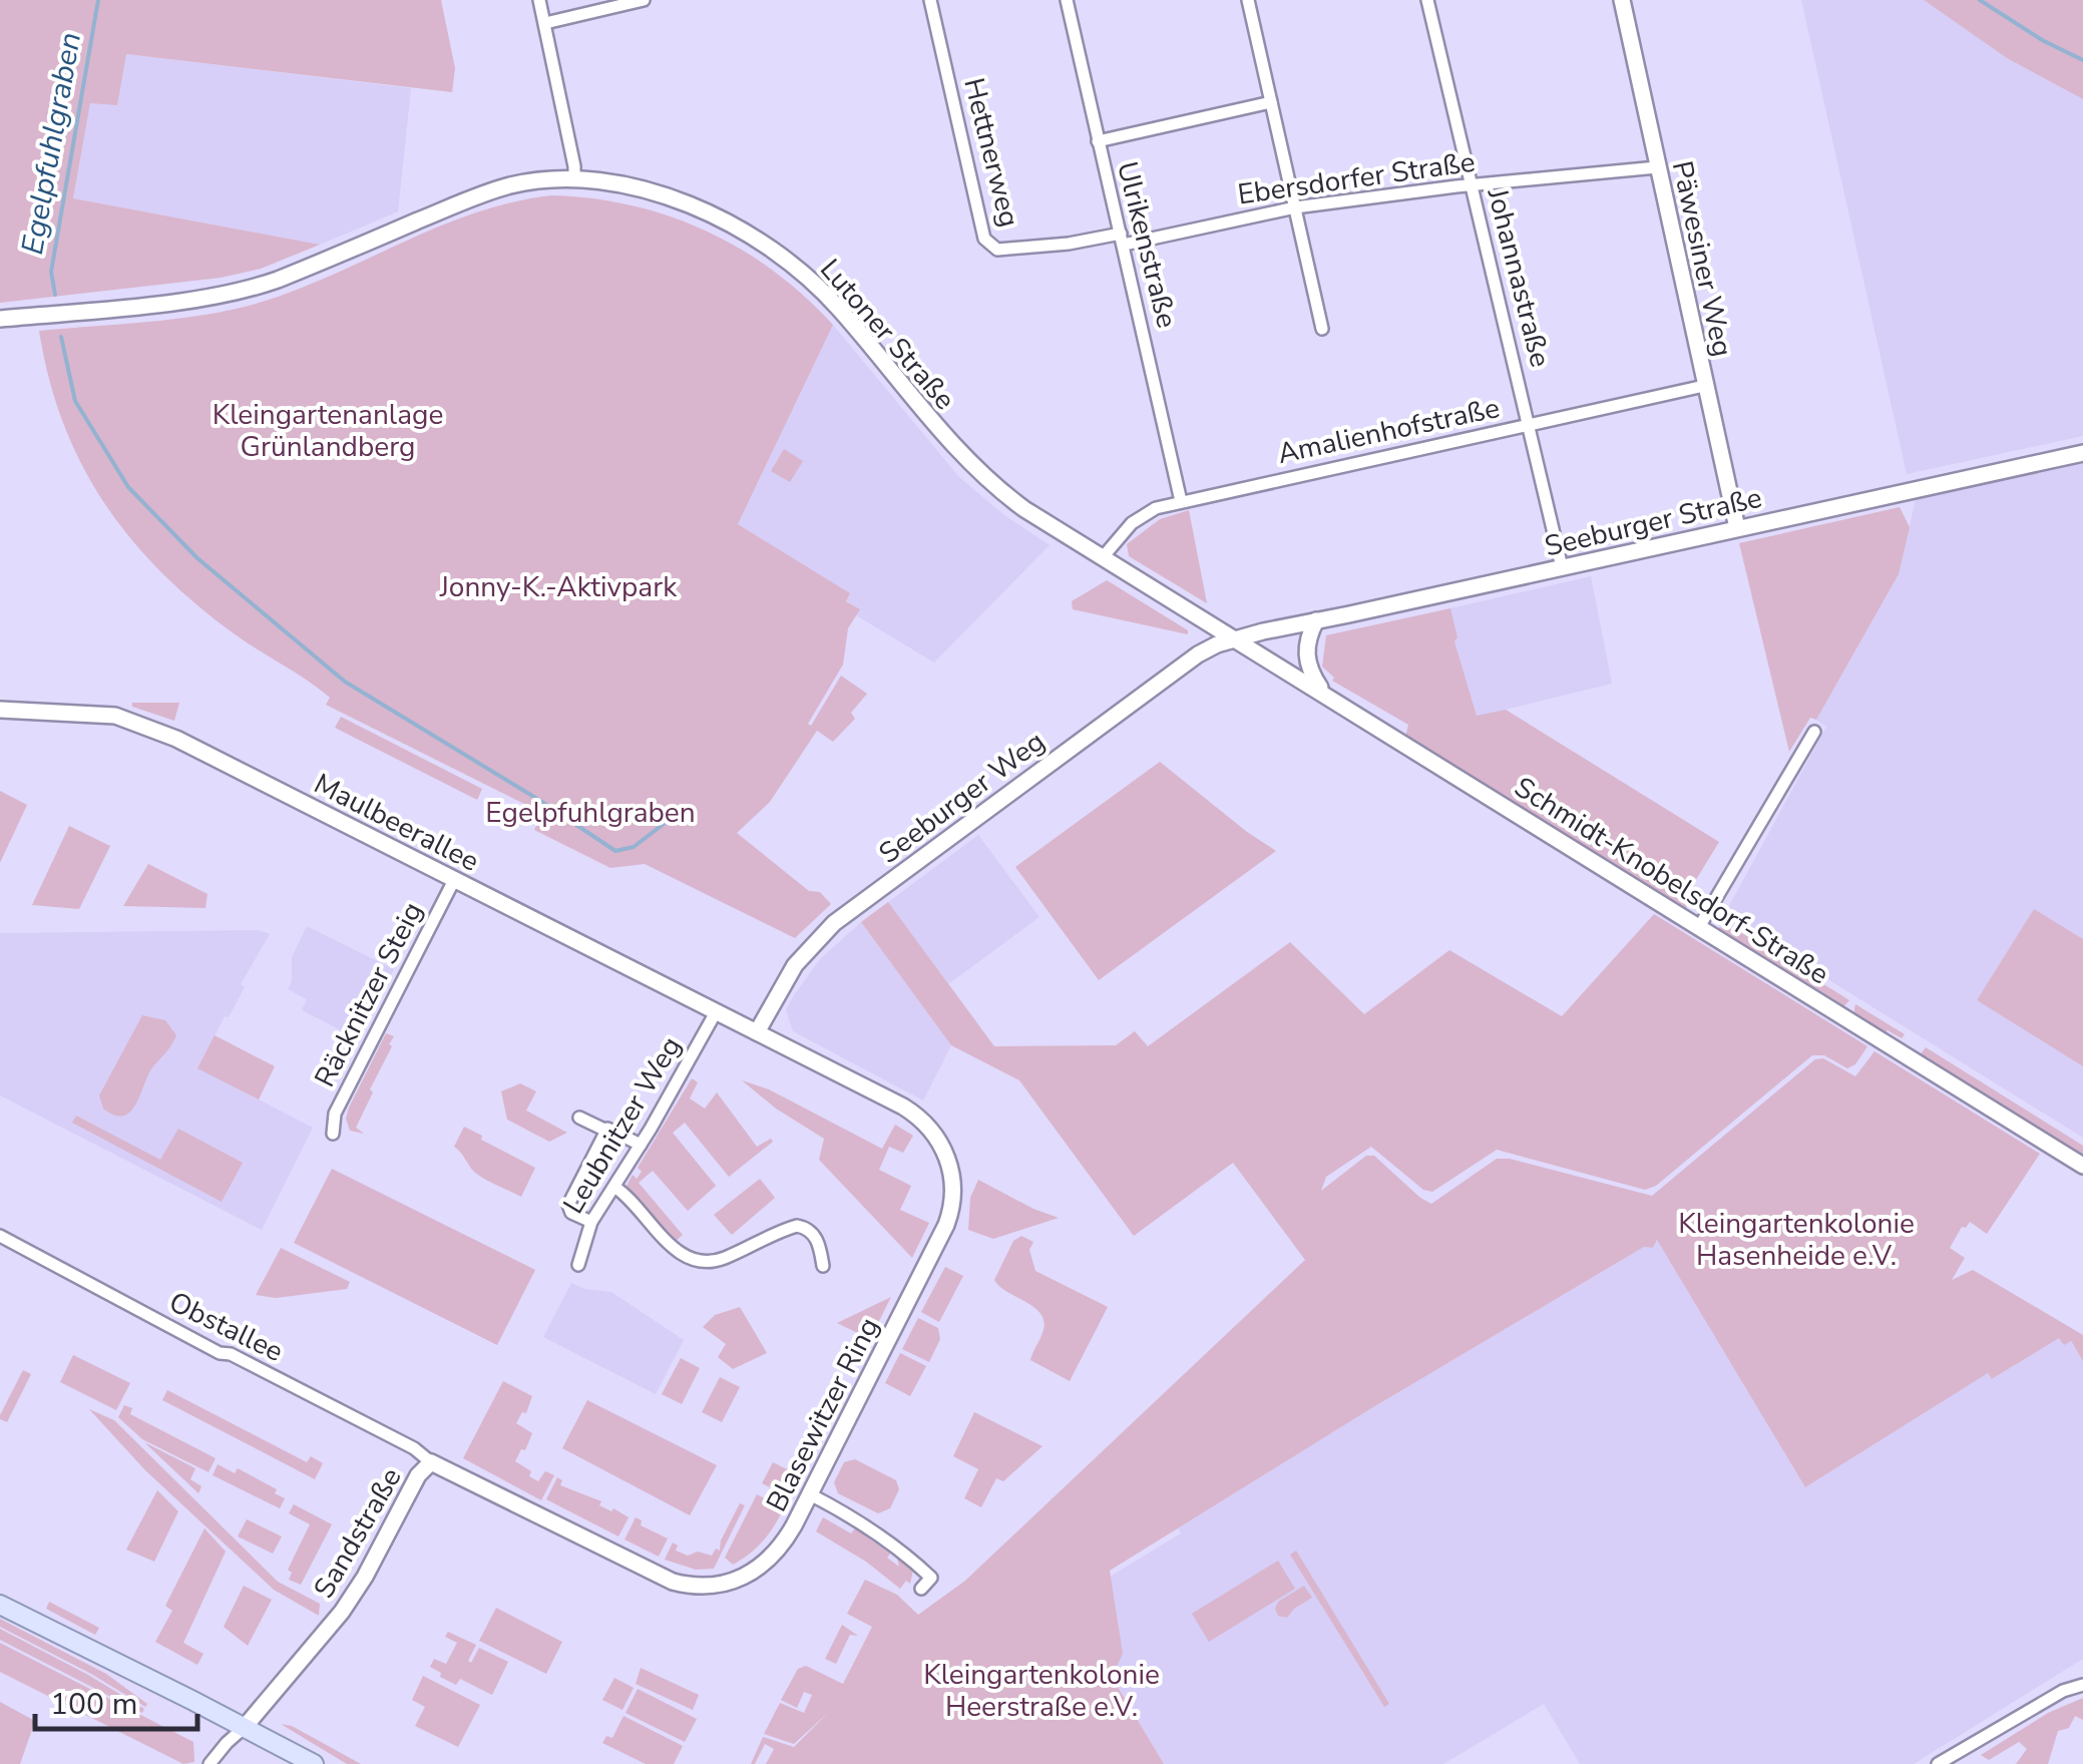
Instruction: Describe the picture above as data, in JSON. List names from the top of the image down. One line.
{"streets":{"street":["Hettnerweg","Ebersdorfer Straße","Ulrikenstraße","Päwesiner Weg","Johannastraße","Lutoner Straße","Amalienhofstraße","Seeburger Straße","Seeburger Weg","Maulbeerallee","Schmidt-Knobelsdorf-Straße","Räcknitzer Steig","Leubnitzer Weg","Obstallee","Blasewitzer Ring","Sandstraße"]},"crossings":[["Hettnerweg","Ebersdorfer Straße"],["Hettnerweg","Ulrikenstraße"],["Ebersdorfer Straße","Ulrikenstraße"],["Ebersdorfer Straße","Päwesiner Weg"],["Ebersdorfer Straße","Johannastraße"],["Ulrikenstraße","Amalienhofstraße"],["Päwesiner Weg","Amalienhofstraße"],["Päwesiner Weg","Seeburger Straße"],["Johannastraße","Amalienhofstraße"],["Johannastraße","Seeburger Straße"],["Lutoner Straße","Amalienhofstraße"],["Lutoner Straße","Seeburger Straße"],["Lutoner Straße","Seeburger Weg"],["Lutoner Straße","Schmidt-Knobelsdorf-Straße"],["Seeburger Straße","Seeburger Weg"],["Seeburger Straße","Schmidt-Knobelsdorf-Straße"],["Seeburger Weg","Maulbeerallee"],["Seeburger Weg","Schmidt-Knobelsdorf-Straße"],["Seeburger Weg","Blasewitzer Ring"],["Maulbeerallee","Räcknitzer Steig"],["Maulbeerallee","Leubnitzer Weg"],["Maulbeerallee","Blasewitzer Ring"],["Obstallee","Blasewitzer Ring"],["Obstallee","Sandstraße"],["Blasewitzer Ring","Sandstraße"]],"water":["Egelpfuhlgraben"],"parks":["Kleingartenanlage Grünlandberg","Jonny-K.-Aktivpark","Egelpfuhlgraben","Kleingartenkolonie Hasenheide e.V.","Kleingartenkolonie Heerstraße e.V."],"scale_bar":"100 m"}
